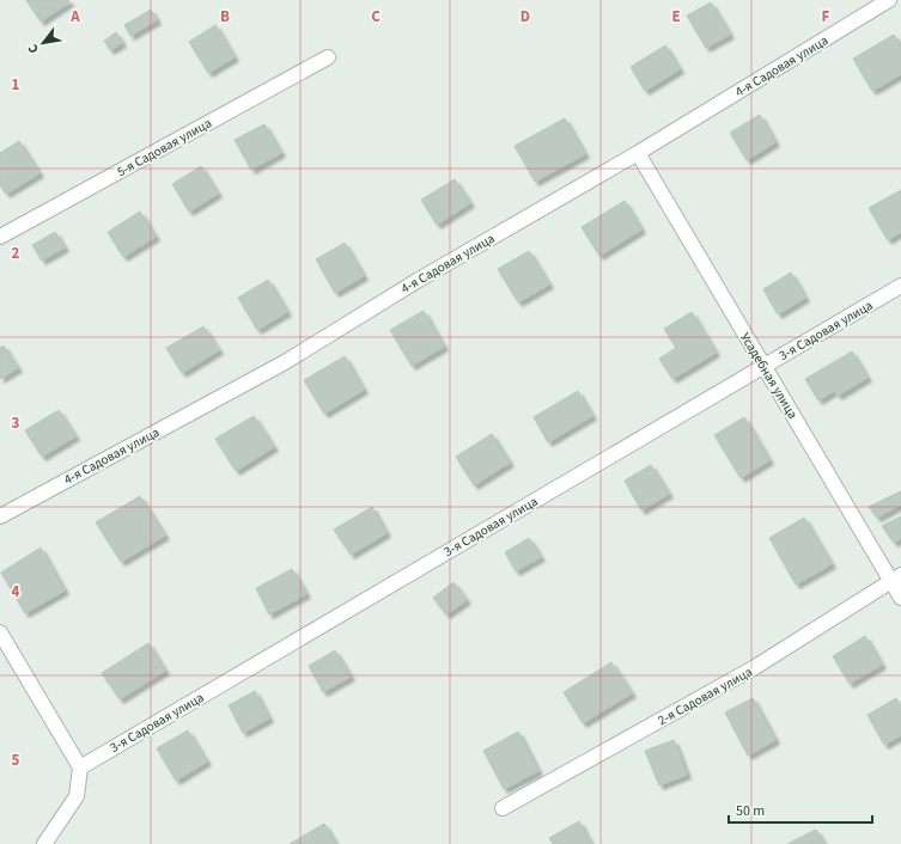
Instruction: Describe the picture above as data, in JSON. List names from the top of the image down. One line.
{"streets":{"street":["4-я Садовая улица","5-я Садовая улица","3-я Садовая улица","Усадебная улица","2-я Садовая улица"]},"crossings":[["4-я Садовая улица","Усадебная улица"],["3-я Садовая улица","Усадебная улица"],["Усадебная улица","2-я Садовая улица"]],"scale_bar":"50 m","north":"bottom left","grid":{"columns":["A","B","C","D","E","F"],"rows":["1","2","3","4","5"]}}
